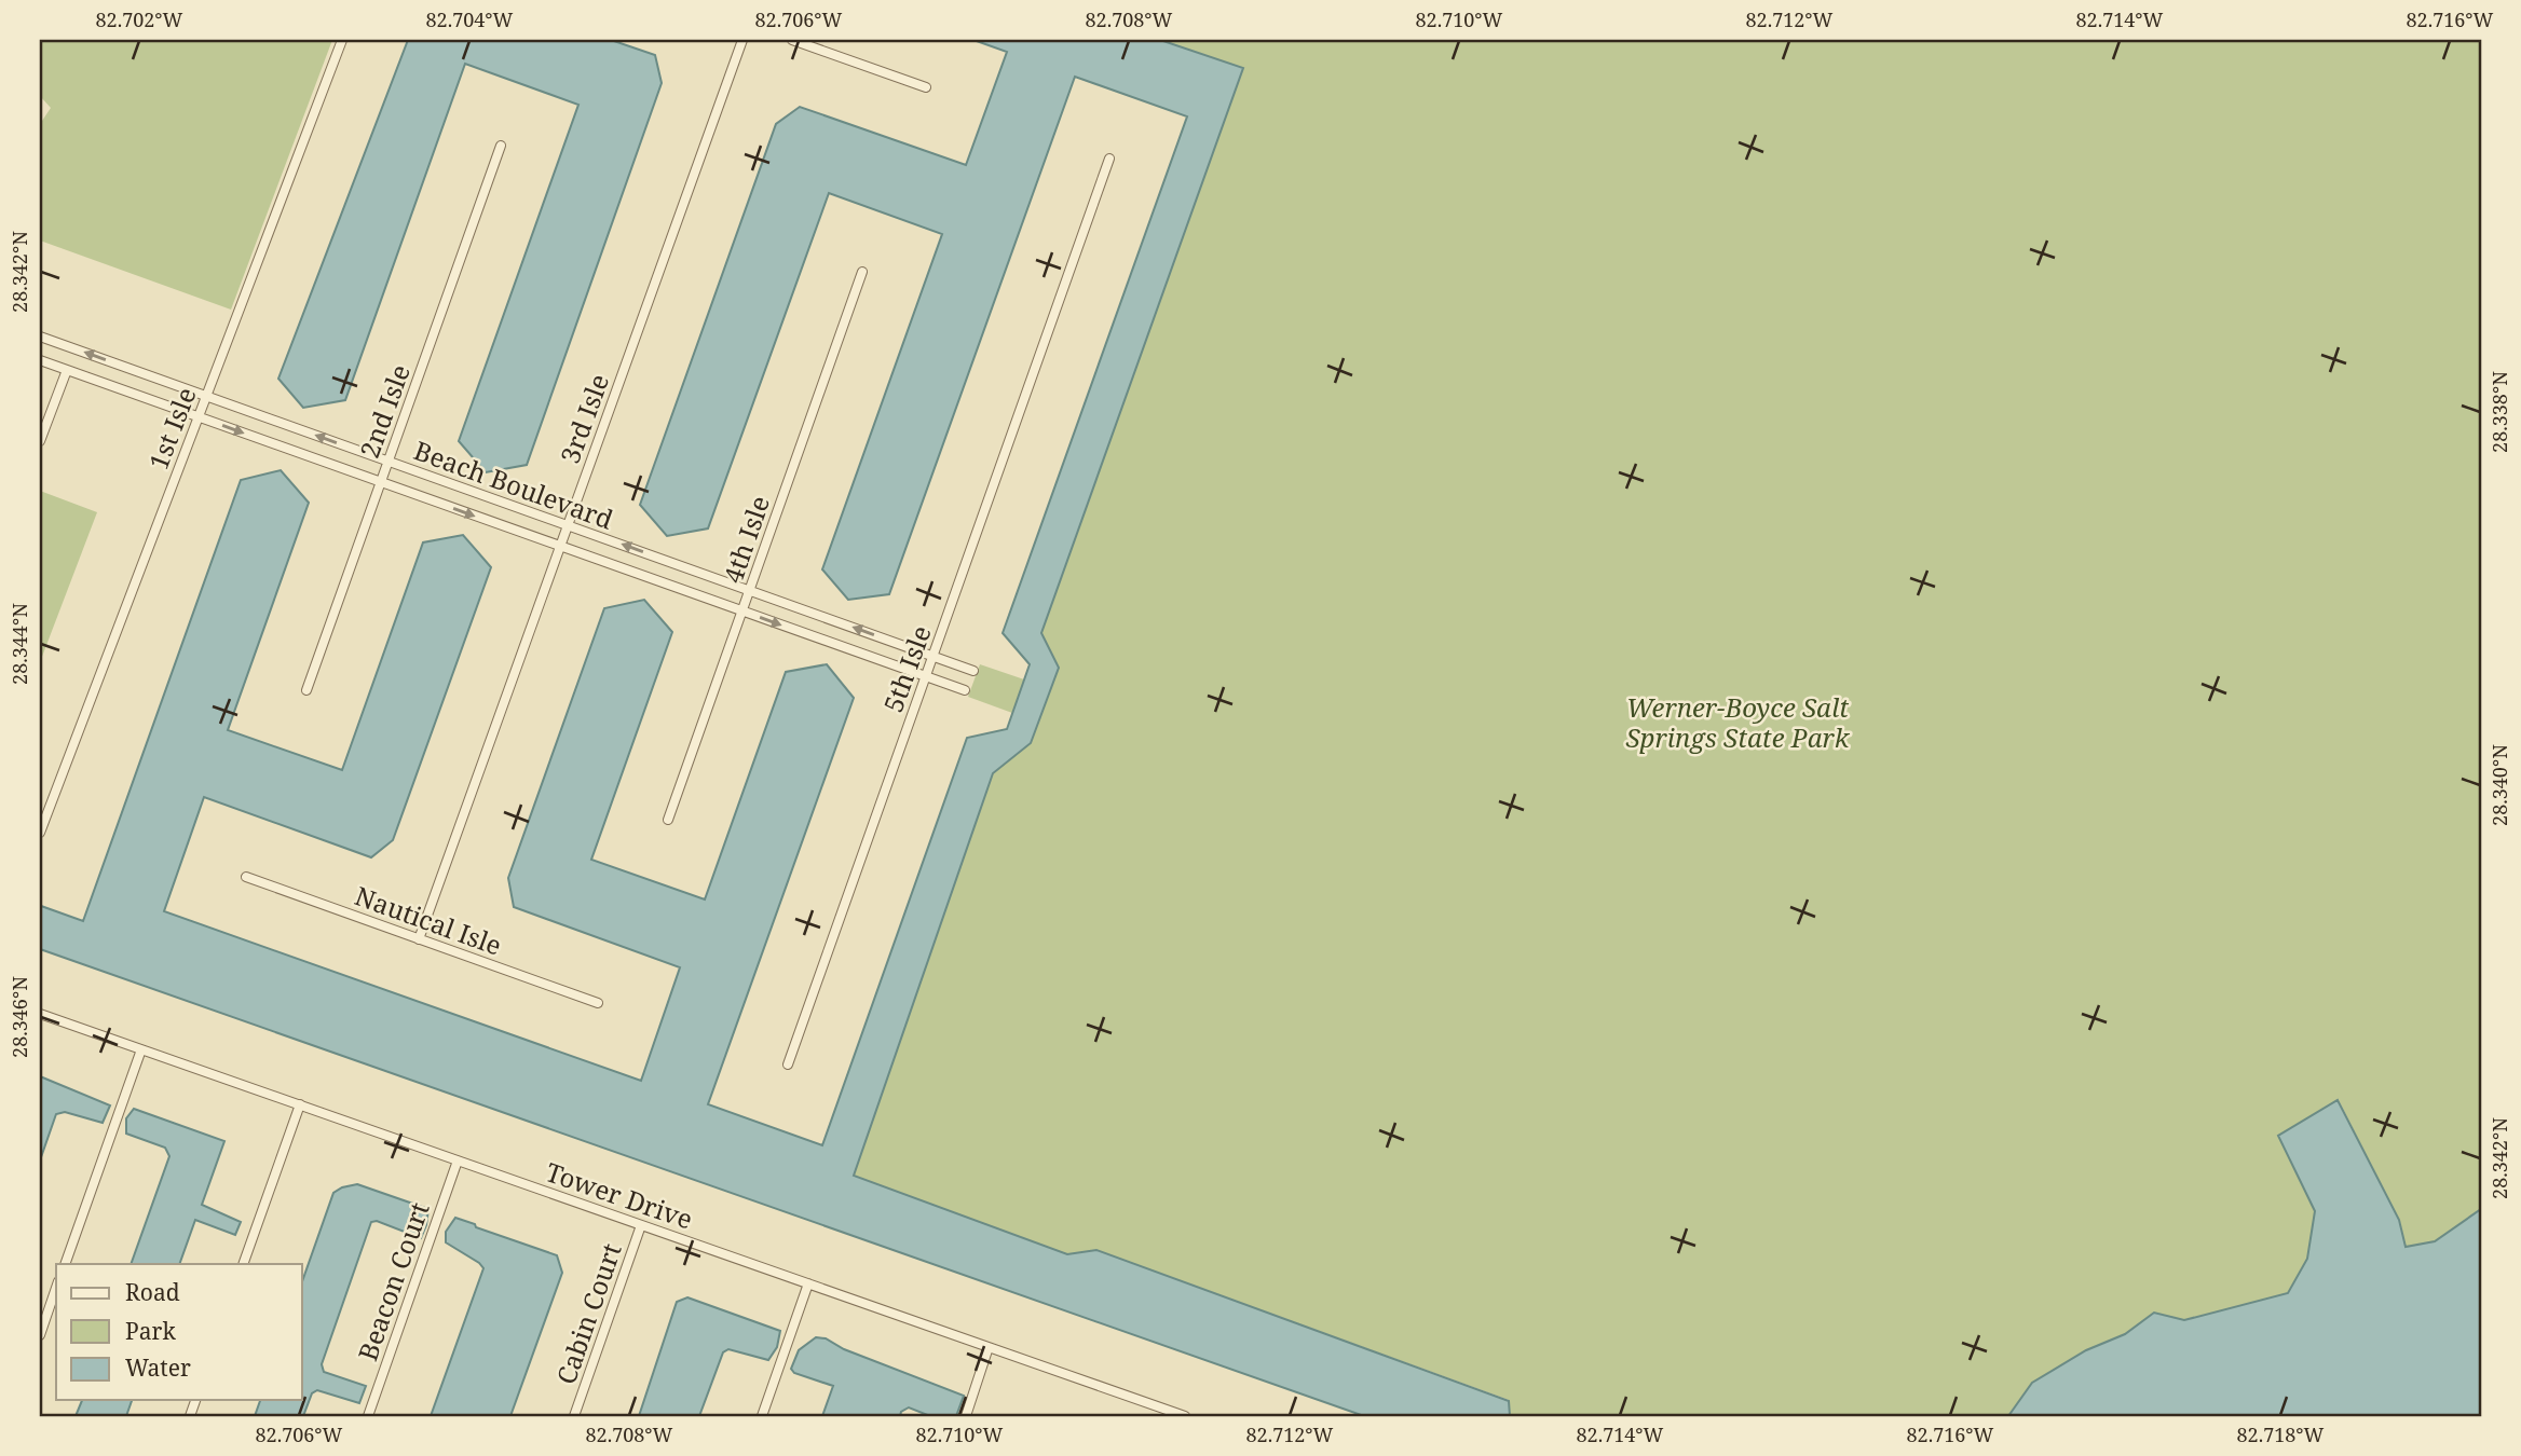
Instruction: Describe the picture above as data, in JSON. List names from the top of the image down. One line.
{"streets":{"street":["2nd Isle","3rd Isle","1st Isle","Beach Boulevard","4th Isle","5th Isle","Nautical Isle","Tower Drive","Beacon Court","Cabin Court"]},"crossings":[["2nd Isle","Beach Boulevard"],["3rd Isle","Beach Boulevard"],["3rd Isle","Nautical Isle"],["1st Isle","Beach Boulevard"],["Beach Boulevard","4th Isle"],["Beach Boulevard","5th Isle"],["Tower Drive","Beacon Court"],["Tower Drive","Cabin Court"]],"parks":["Werner-Boyce Salt Springs State Park"],"legend":["Road","Park","Water"],"coordinates":["82.702°W","82.704°W","82.706°W","82.708°W","82.710°W","82.712°W","82.714°W","82.716°W","28.342°N","28.338°N","28.344°N","28.340°N","28.346°N","82.718°W"]}
